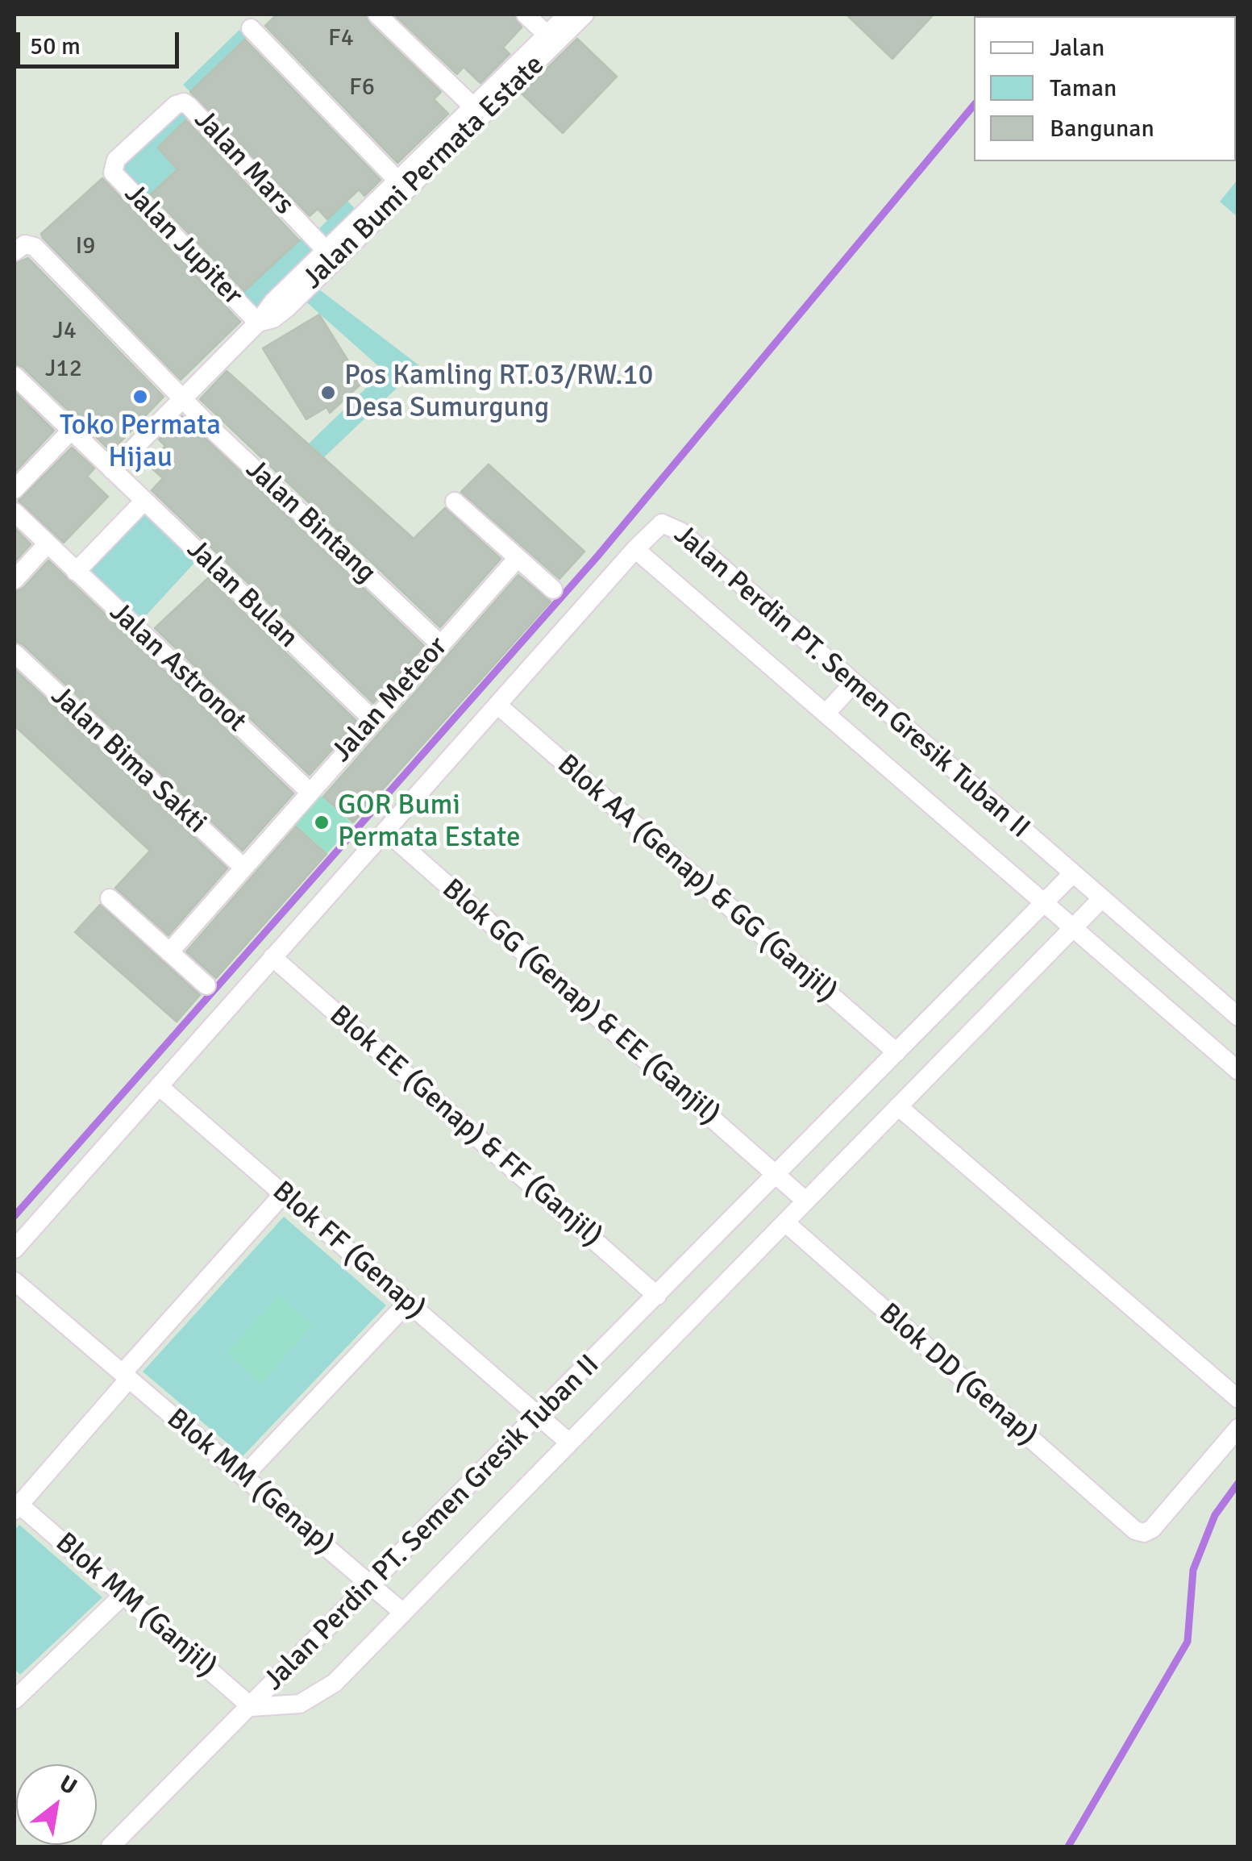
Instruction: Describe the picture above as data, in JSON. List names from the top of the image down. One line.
{"streets":{"street":["Jalan Mars","Jalan Bumi Permata Estate","Jalan Jupiter","Jalan Bintang","Jalan Bulan","Jalan Astronot","Jalan Perdin PT. Semen Gresik Tuban II","Jalan Meteor","Jalan Bima Sakti","Blok AA (Genap) & GG (Ganjil)","Blok GG (Genap) & EE (Ganjil)","Blok EE (Genap) & FF (Ganjil)","Blok FF (Genap)","Blok DD (Genap)","Blok MM (Genap)","Blok MM (Ganjil)"]},"crossings":[["Jalan Mars","Jalan Bumi Permata Estate"],["Jalan Mars","Jalan Jupiter"],["Jalan Bumi Permata Estate","Jalan Jupiter"],["Jalan Bumi Permata Estate","Jalan Bintang"],["Jalan Bumi Permata Estate","Jalan Bulan"],["Jalan Bintang","Jalan Meteor"],["Jalan Bulan","Jalan Meteor"],["Jalan Astronot","Jalan Meteor"],["Jalan Perdin PT. Semen Gresik Tuban II","Blok AA (Genap) & GG (Ganjil)"],["Jalan Perdin PT. Semen Gresik Tuban II","Blok GG (Genap) & EE (Ganjil)"],["Jalan Perdin PT. Semen Gresik Tuban II","Blok EE (Genap) & FF (Ganjil)"],["Jalan Perdin PT. Semen Gresik Tuban II","Blok FF (Genap)"],["Jalan Perdin PT. Semen Gresik Tuban II","Blok DD (Genap)"],["Jalan Perdin PT. Semen Gresik Tuban II","Blok MM (Genap)"],["Jalan Perdin PT. Semen Gresik Tuban II","Blok MM (Ganjil)"],["Jalan Meteor","Jalan Bima Sakti"]],"places":["Pos Kamling RT.03/RW.10 Desa Sumurgung","Toko Permata Hijau","GOR Bumi Permata Estate"],"house_numbers":["F4","F6","I9","J4","J12"],"legend":["Jalan","Taman","Bangunan"],"scale_bar":"50 m","north":"top right"}
